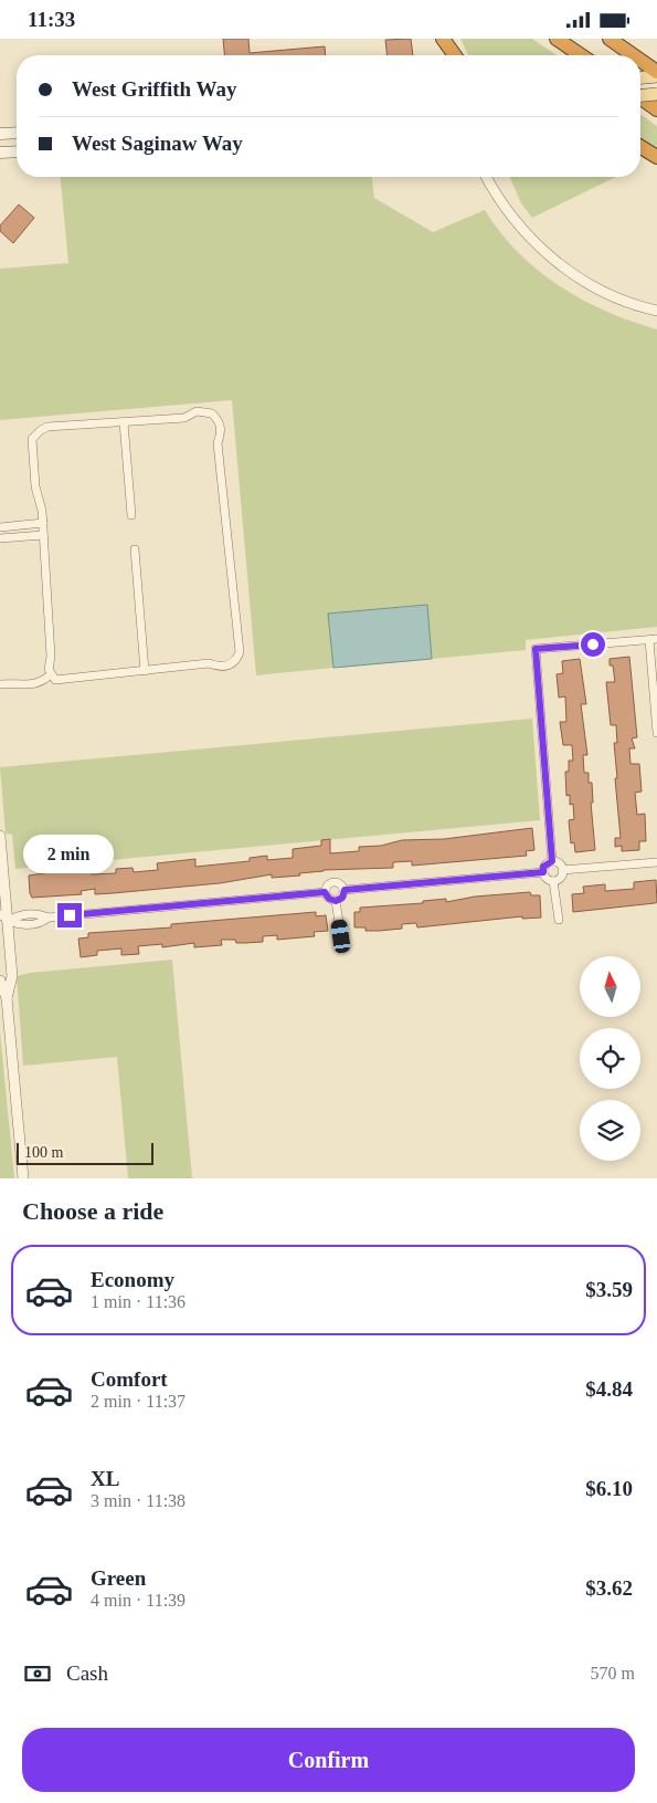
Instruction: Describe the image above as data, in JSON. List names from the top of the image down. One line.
{"scale_bar":"100 m","north":"top","page":{"status":"11:33","banner":["West Griffith Way","West Saginaw Way"],"bubble":"2 min","scale":"100 m","heading":"Choose a ride","list":[{"name":"Economy","note":"1 min · 11:36","value":"$3.59"},{"name":"Comfort","note":"2 min · 11:37","value":"$4.84"},{"name":"XL","note":"3 min · 11:38","value":"$6.10"},{"name":"Green","note":"4 min · 11:39","value":"$3.62"}],"pay":["Cash","570 m"],"buttons":"Confirm"}}
